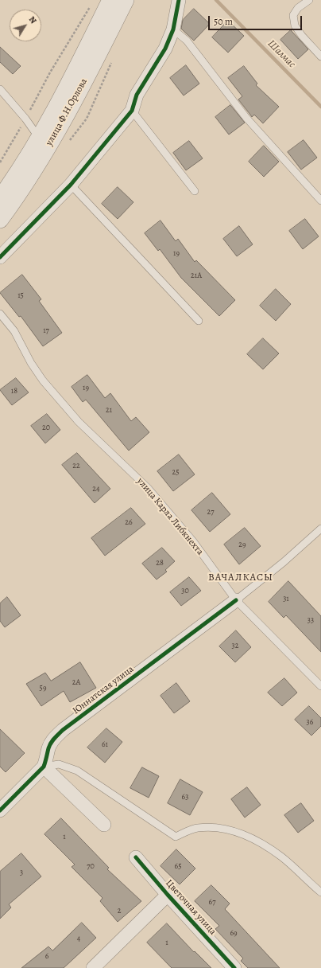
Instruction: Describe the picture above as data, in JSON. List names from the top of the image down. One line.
{"streets":{"street":["улица Ф.Н.Орлова","Юннатская улица","Цветочная улица"],"lane":["улица Карла Либкнехта"]},"crossings":[["улица Карла Либкнехта","Юннатская улица"]],"districts":["ВАЧАЛКАСЫ"],"water":["Шалмас"],"house_numbers":["19","21А","15","17","19","18","21","20","22","25","24","27","26","29","28","30","31","33","32","2А","59","36","61","63","1","70","65","3","67","2","69","4","1","6"],"scale_bar":"50 m","north":"top right"}
